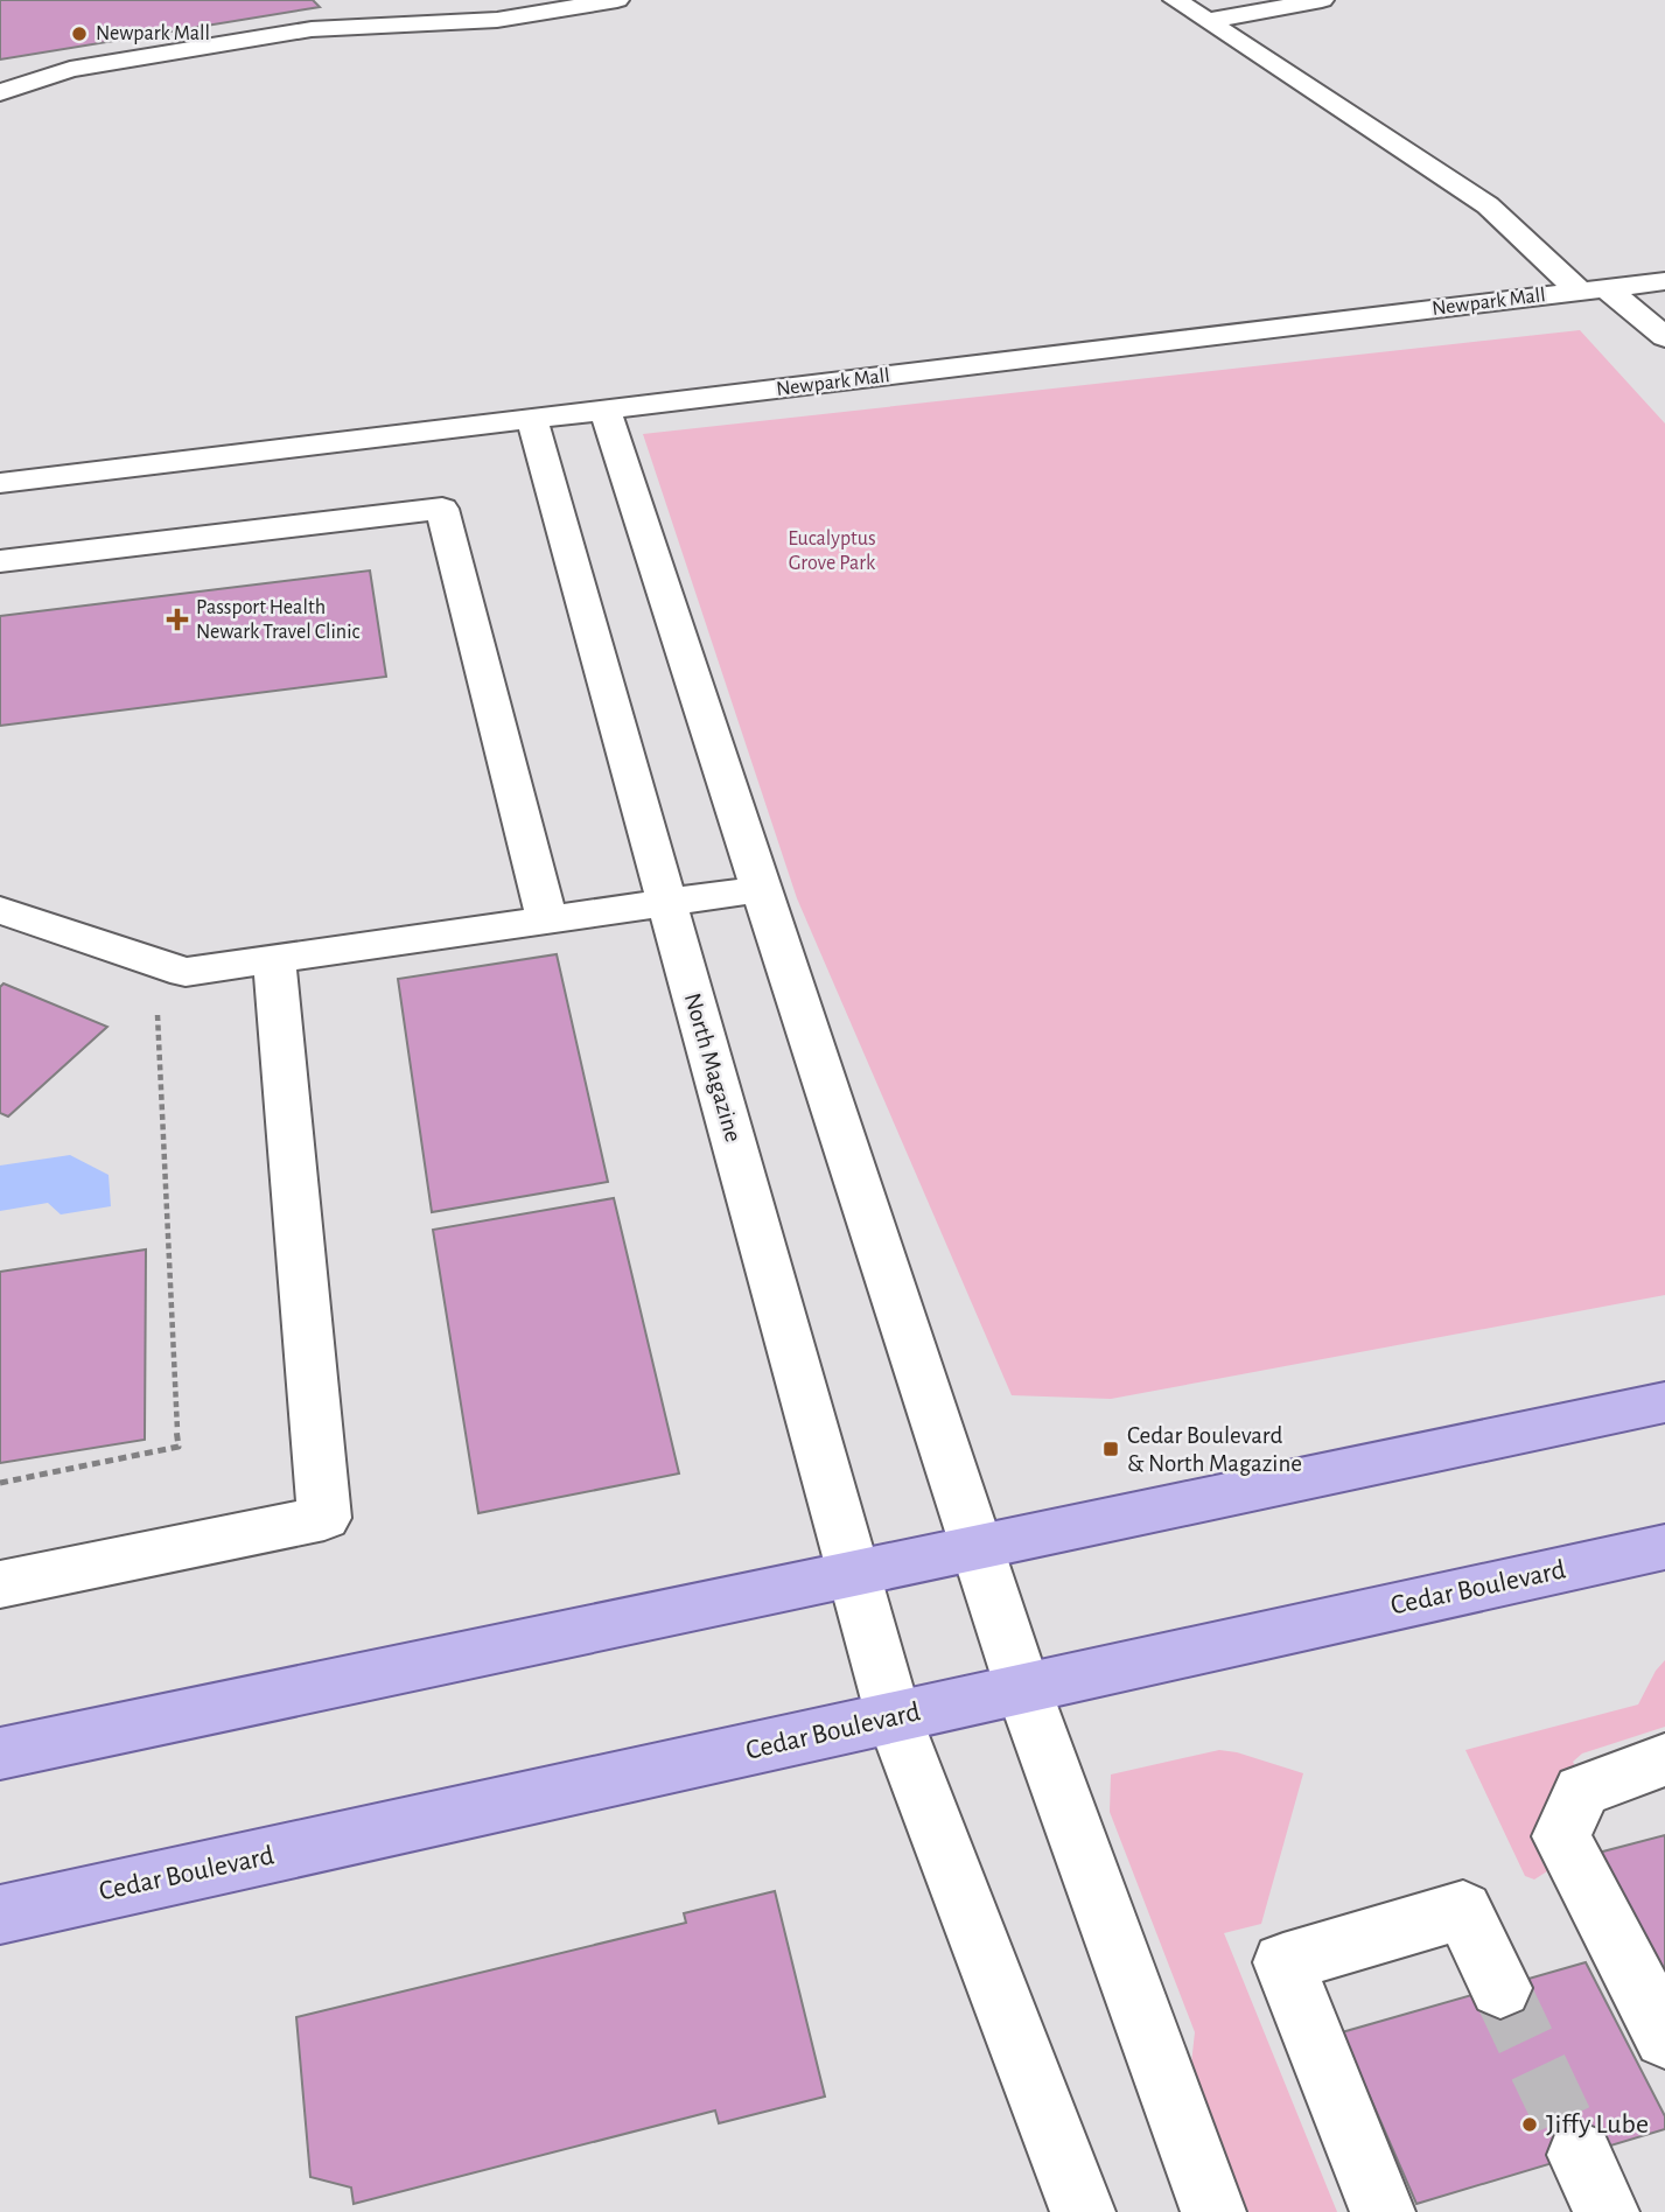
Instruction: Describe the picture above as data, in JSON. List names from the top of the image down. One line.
{"streets":{"main road":["Cedar Boulevard"],"street":["Newpark Mall","North Magazine"]},"crossings":[["Newpark Mall","North Magazine"],["North Magazine","Cedar Boulevard"]],"parks":["Eucalyptus Grove Park"],"places":{"other":["Newpark Mall","Jiffy Lube"],"health":["Passport Health Newark Travel Clinic"],"transit":["Cedar Boulevard & North Magazine"]}}
